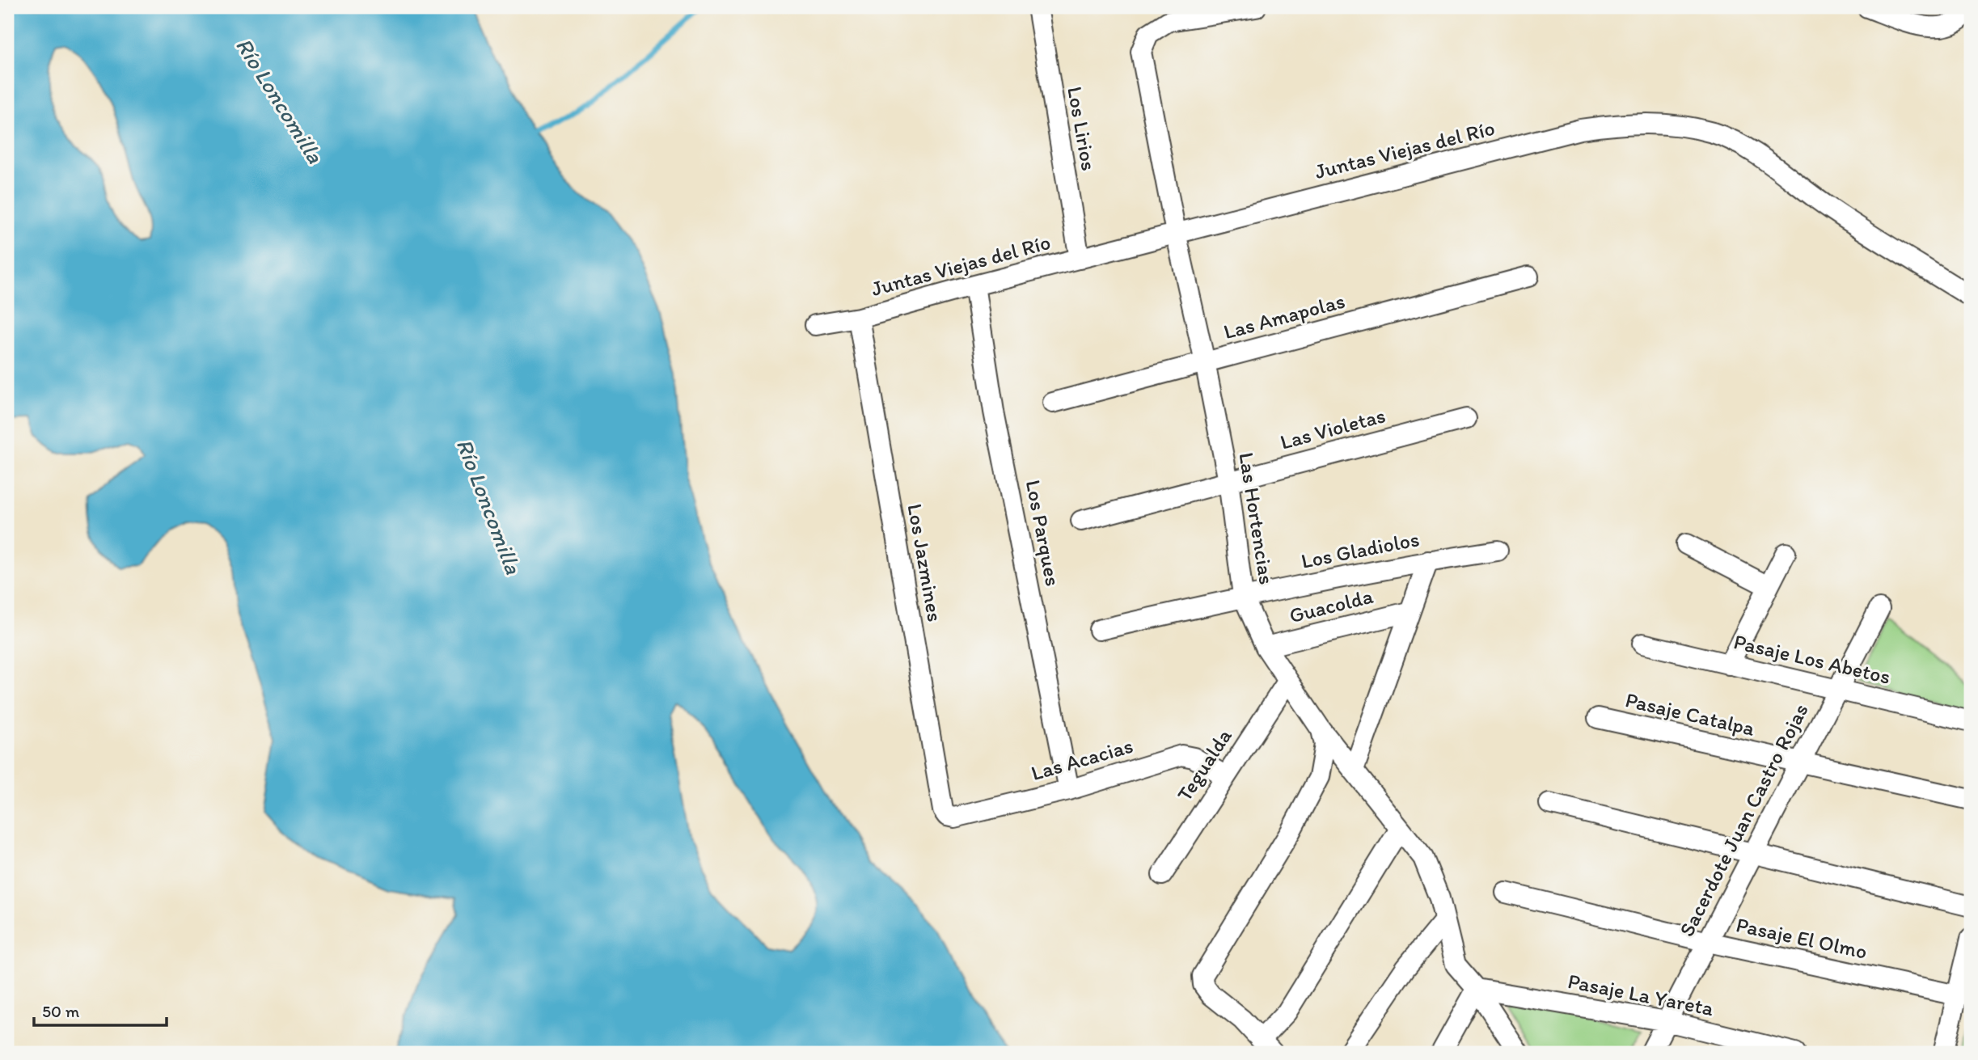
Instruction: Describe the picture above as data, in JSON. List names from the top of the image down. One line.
{"streets":{"street":["Los Lirios","Juntas Viejas del Río","Las Amapolas","Las Violetas","Las Hortencias","Los Parques","Los Gladiolos","Los Jazmines","Guacolda","Pasaje Los Abetos","Pasaje Catalpa","Las Acacias","Tegualda","Sacerdote Juan Castro Rojas","Pasaje El Olmo","Pasaje La Yareta"]},"crossings":[["Los Lirios","Juntas Viejas del Río"],["Juntas Viejas del Río","Las Hortencias"],["Juntas Viejas del Río","Los Parques"],["Juntas Viejas del Río","Los Jazmines"],["Las Amapolas","Las Hortencias"],["Las Violetas","Las Hortencias"],["Las Hortencias","Los Gladiolos"],["Las Hortencias","Guacolda"],["Las Hortencias","Tegualda"],["Los Parques","Las Acacias"],["Los Jazmines","Las Acacias"],["Pasaje Los Abetos","Sacerdote Juan Castro Rojas"],["Pasaje Catalpa","Sacerdote Juan Castro Rojas"],["Las Acacias","Tegualda"],["Sacerdote Juan Castro Rojas","Pasaje El Olmo"],["Sacerdote Juan Castro Rojas","Pasaje La Yareta"]],"water":["Río Loncomilla"],"scale_bar":"50 m"}
